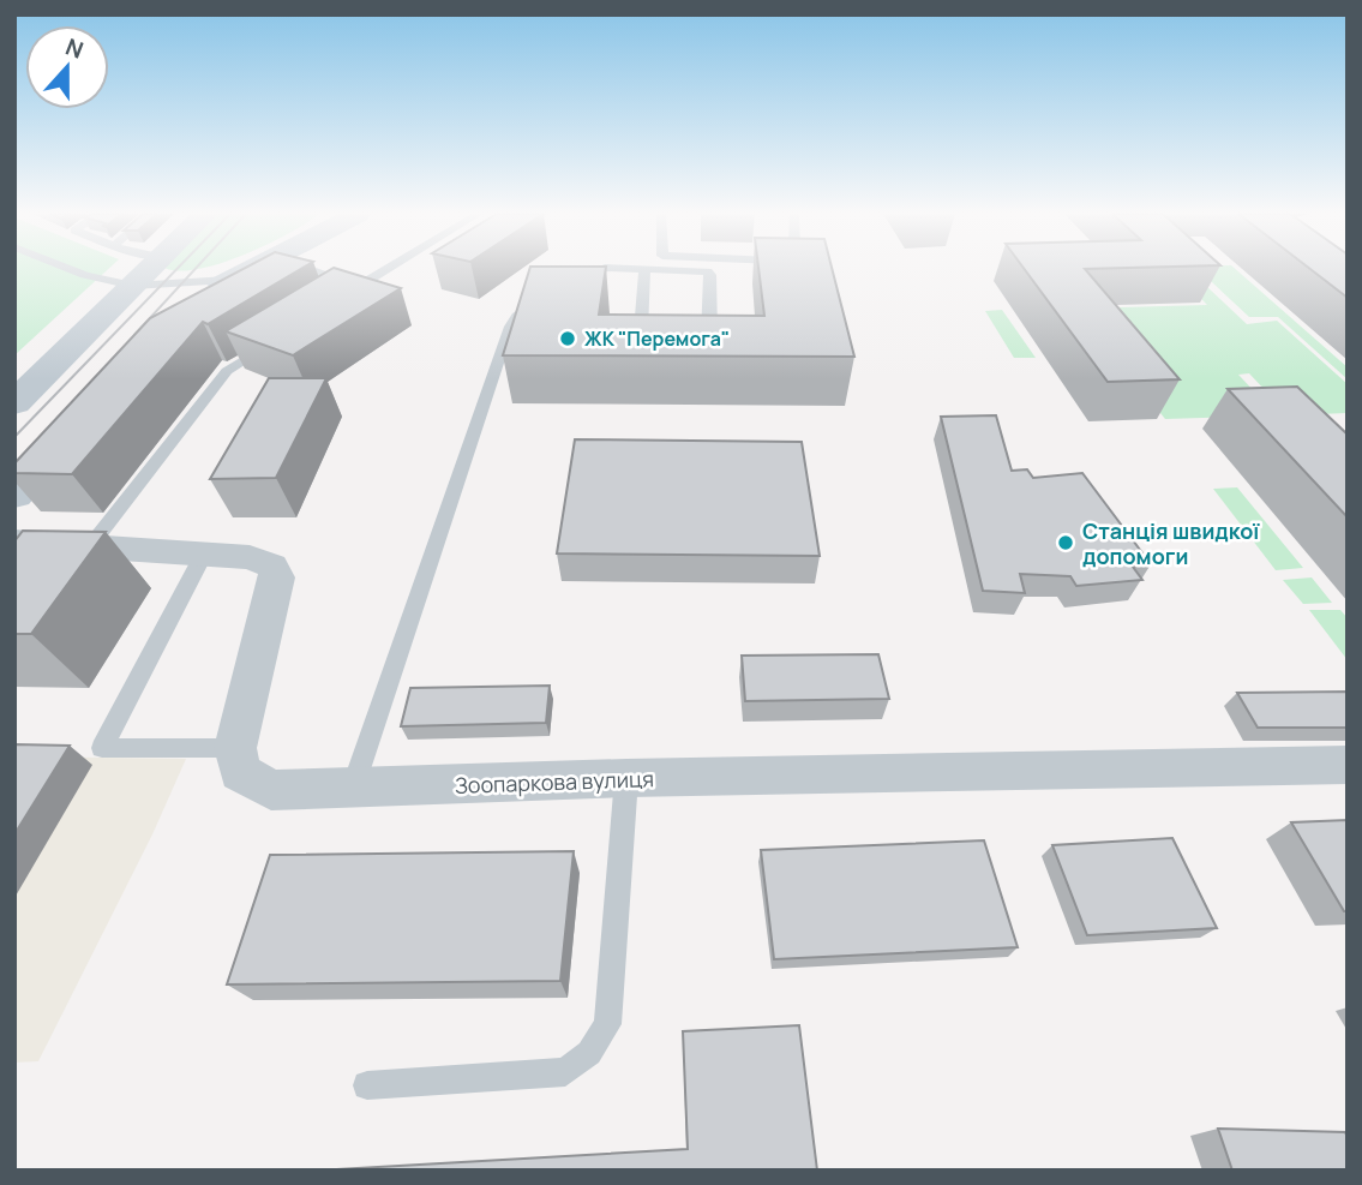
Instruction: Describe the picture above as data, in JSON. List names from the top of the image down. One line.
{"streets":{"street":["Зоопаркова вулиця"]},"places":["ЖК \"Перемога\"","Станція швидкої допомоги"],"north":"top"}
